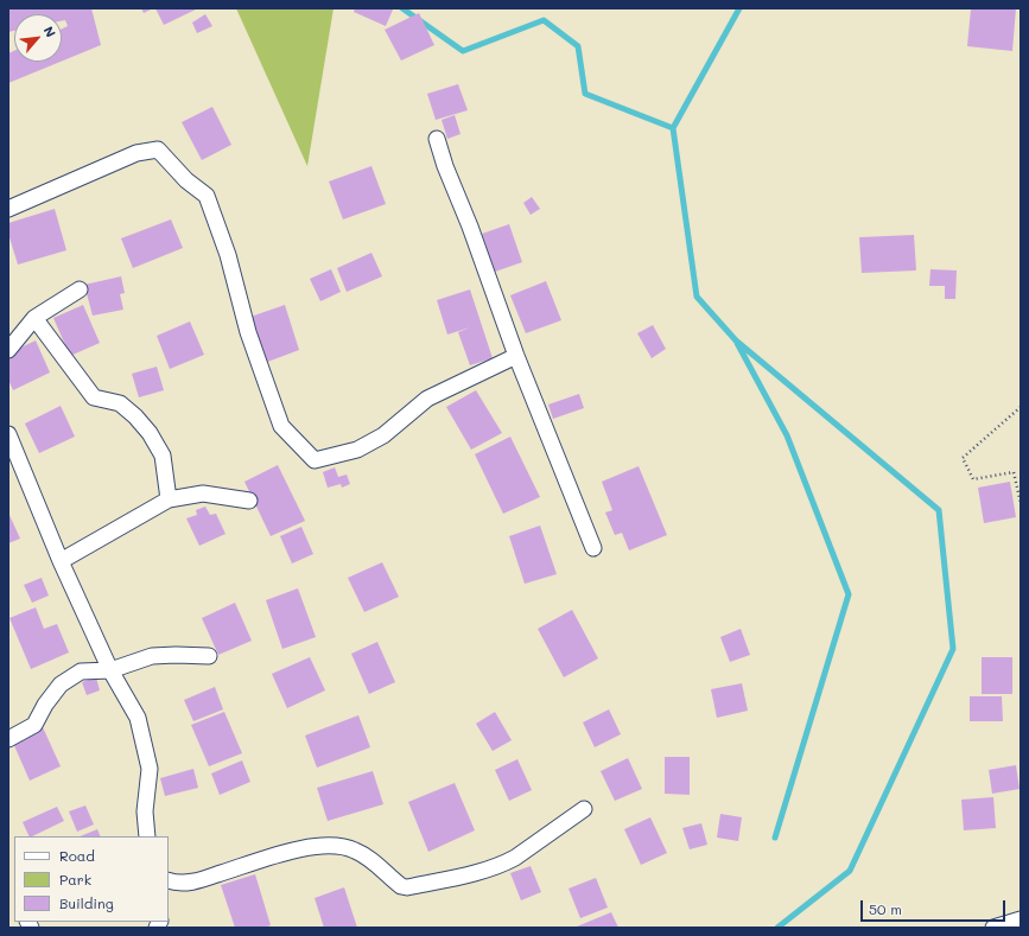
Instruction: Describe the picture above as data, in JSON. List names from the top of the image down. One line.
{"legend":["Road","Park","Building"],"scale_bar":"50 m","north":"top right"}
